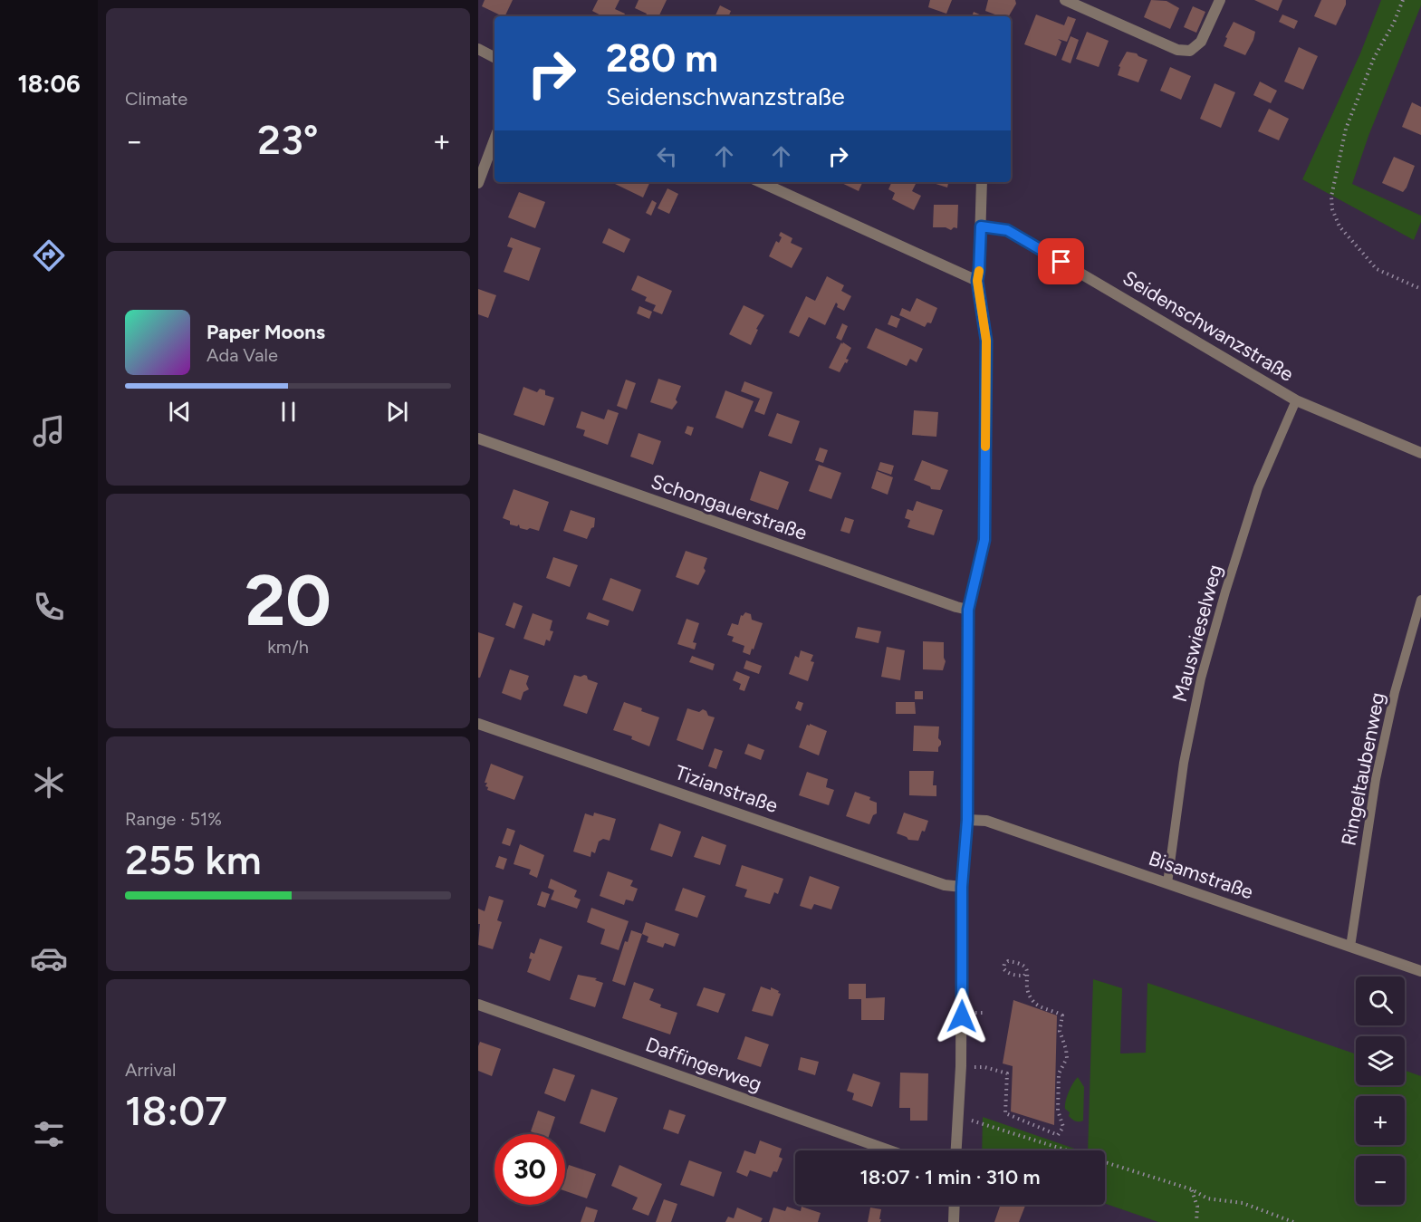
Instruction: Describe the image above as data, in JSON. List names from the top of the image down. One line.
{"streets":{"street":["Seidenschwanzstraße","Schongauerstraße","Tizianstraße","Bisamstraße","Daffingerweg"],"lane":["Mauswieselweg","Ringeltaubenweg"]},"crossings":[["Seidenschwanzstraße","Mauswieselweg"],["Mauswieselweg","Bisamstraße"],["Ringeltaubenweg","Bisamstraße"]],"page":{"tabs":"18:06","tile":["Climate",["20","km/h"],["Range · 51%","255 km"],["Arrival","18:07"]],"turn":["280 m","Seidenschwanzstraße"],"heat":["−","23°","+"],"song":["Paper Moons","Ada Vale"],"map_buttons":["+","−"],"limit":"30","trip":"18:07 · 1 min · 310 m"}}
